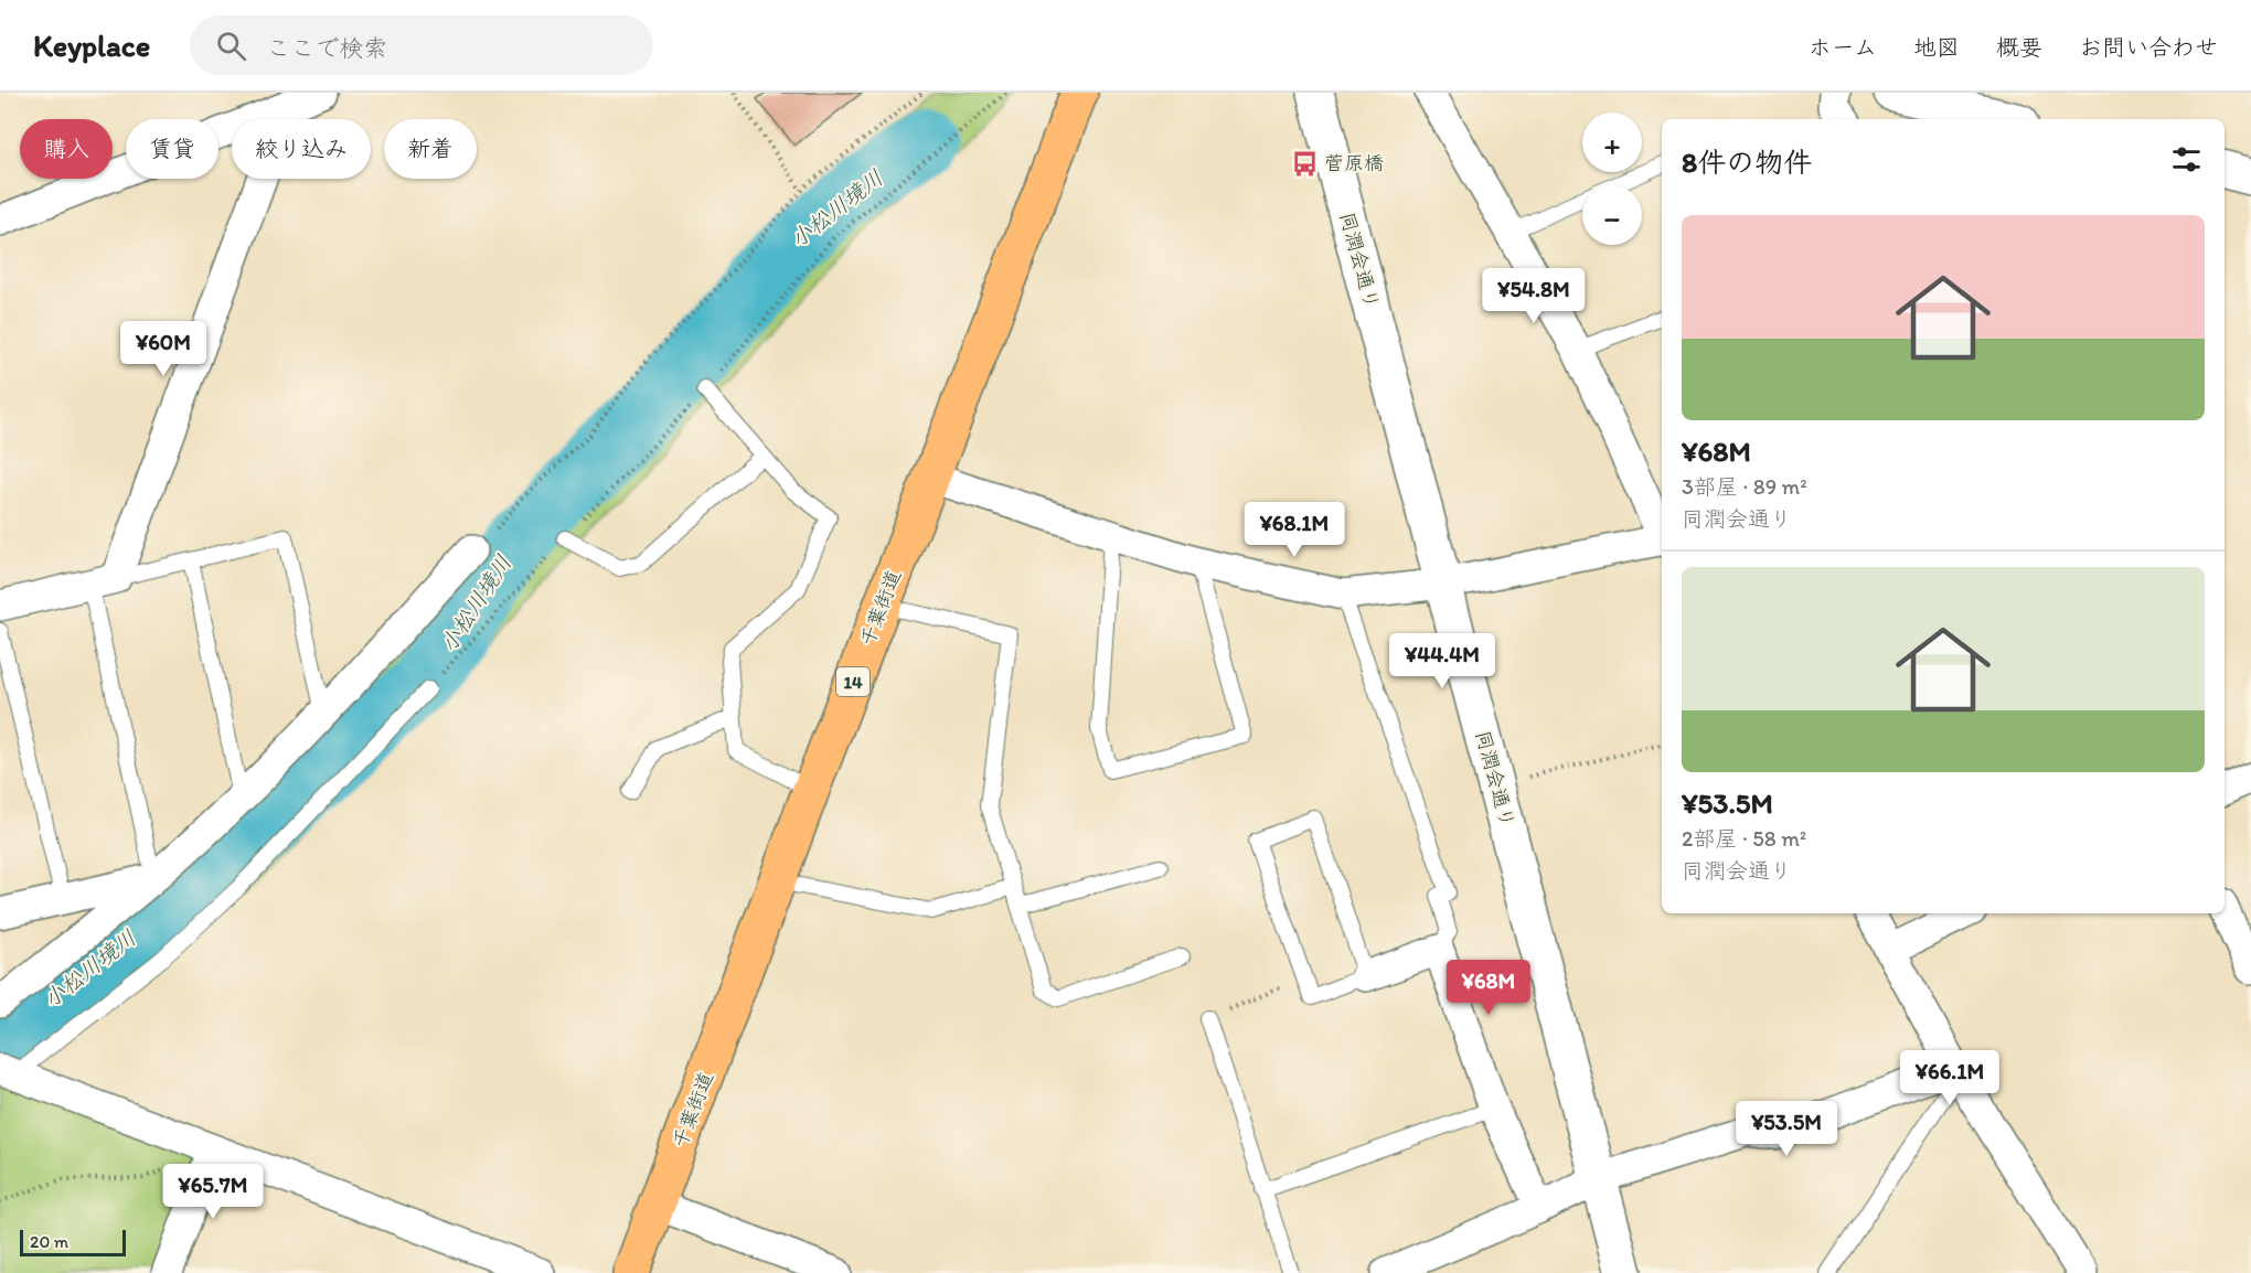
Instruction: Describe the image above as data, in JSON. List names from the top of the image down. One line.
{"streets":{"highway":["千葉街道","14"],"street":["同潤会通り"]},"water":["小松川境川"],"places":{"bus stop":["菅原橋"]},"scale_bar":"20 m","page":{"header":"Keyplace","search":"ここで検索","nav":["ホーム","地図","概要","お問い合わせ"],"map_buttons":["+","−"],"chip":["購入","賃貸","絞り込み","新着"],"heading":"8件の物件","list":[{"name":"¥68M","note":"3部屋 · 89 m² · 同潤会通り"},{"name":"¥53.5M","note":"2部屋 · 58 m² · 同潤会通り"}],"price":["¥54.8M","¥60M","¥68.1M","¥44.4M","¥68M","¥66.1M","¥53.5M","¥65.7M"],"scale":"20 m"}}
